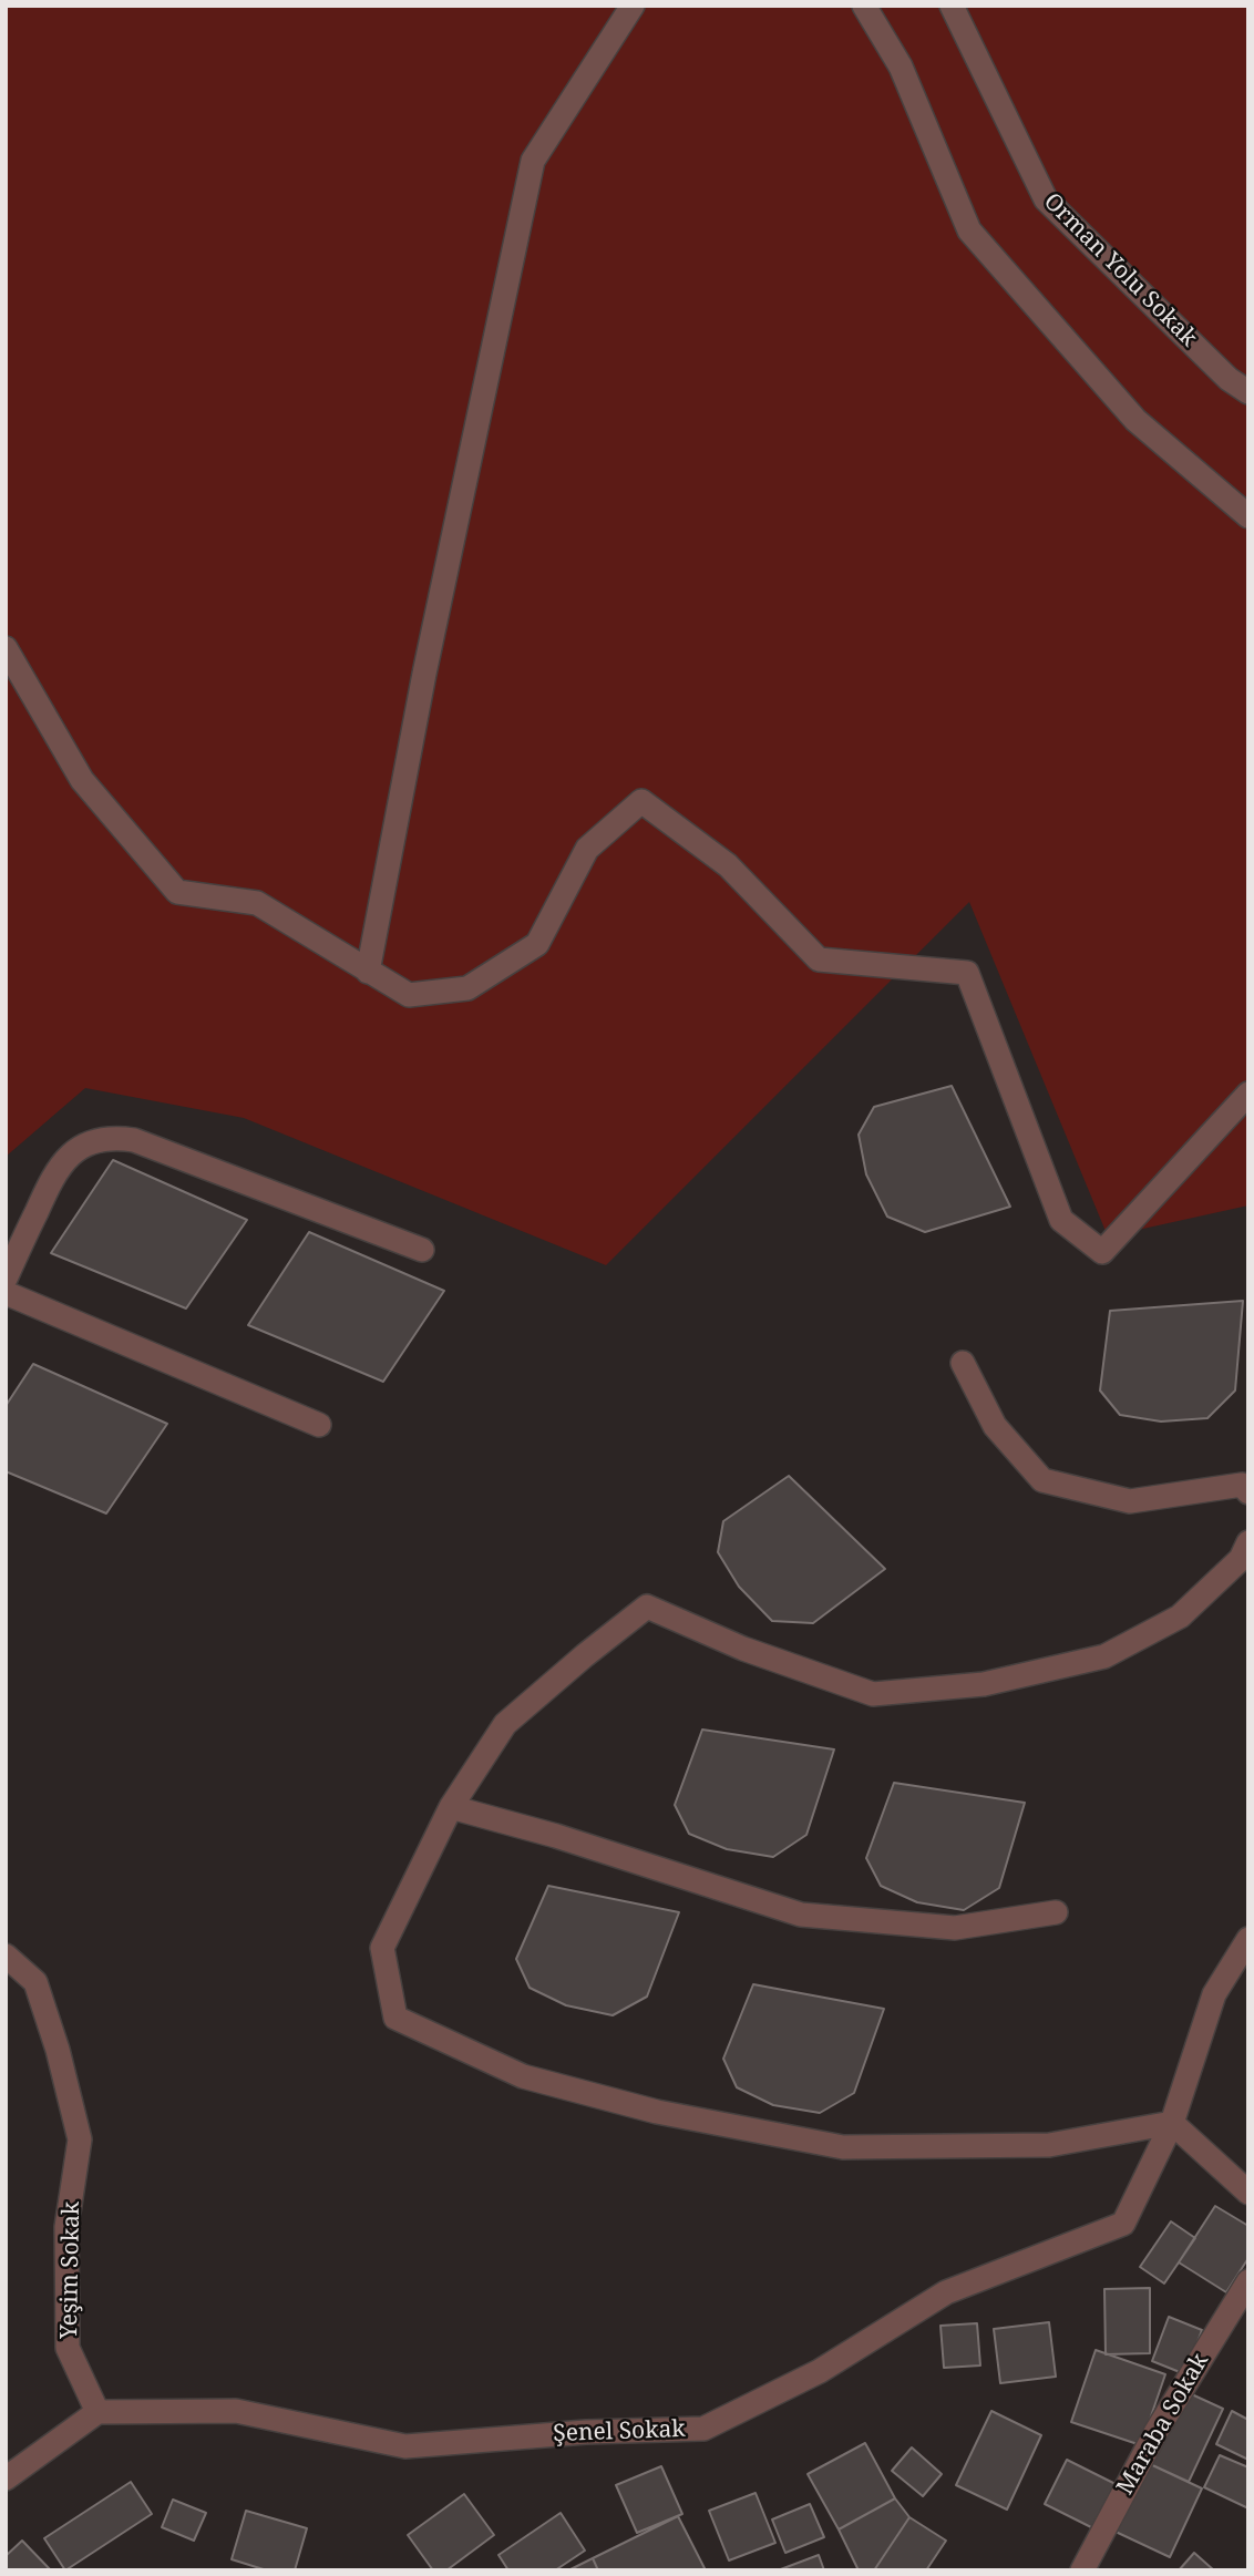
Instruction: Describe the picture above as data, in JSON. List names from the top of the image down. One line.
{"streets":{"street":["Orman Yolu Sokak","Yeşim Sokak","Maraba Sokak","Şenel Sokak"]},"crossings":[["Yeşim Sokak","Şenel Sokak"]]}
